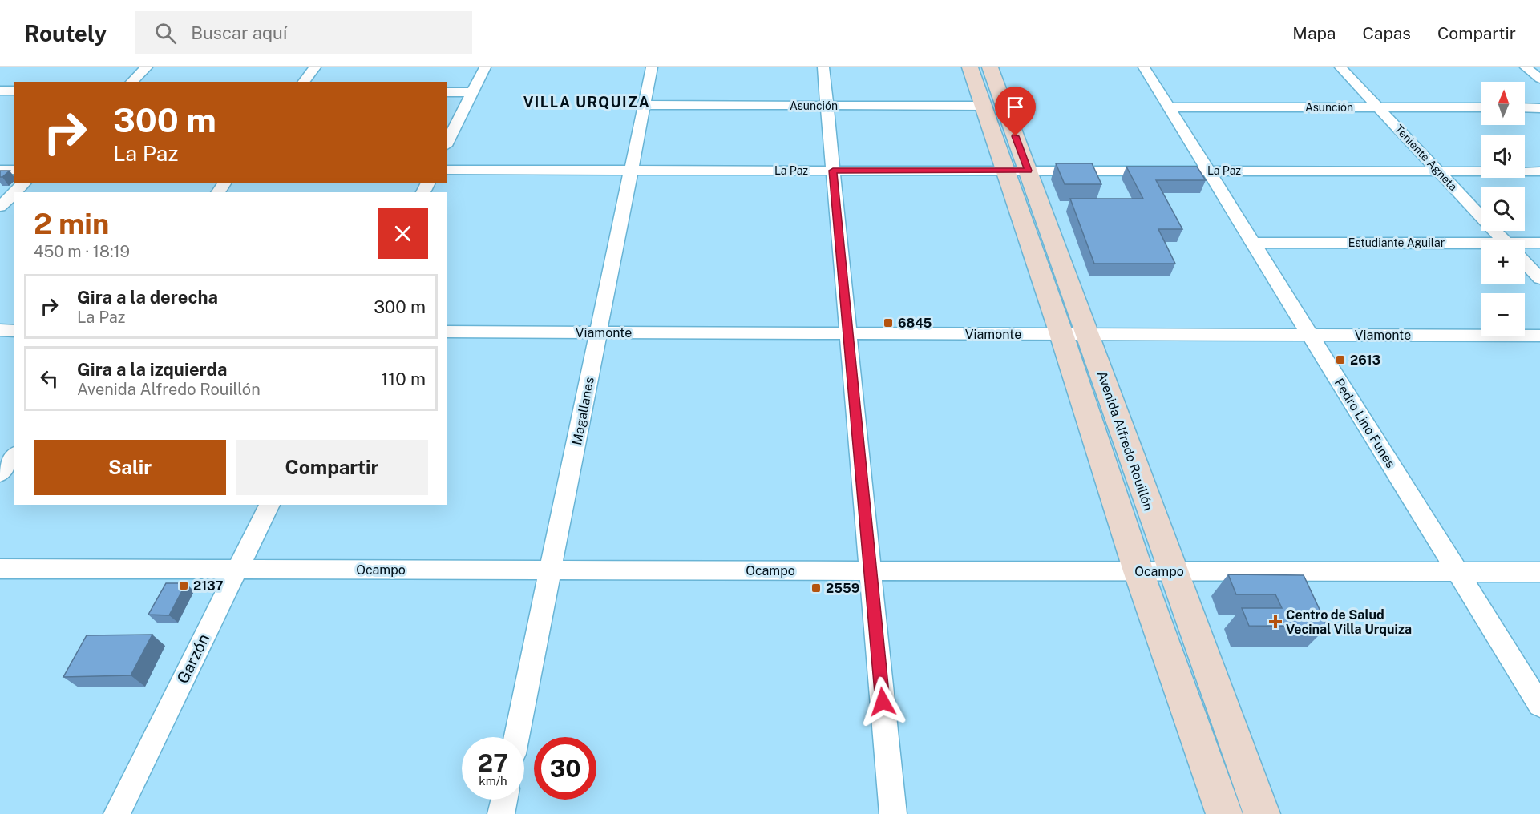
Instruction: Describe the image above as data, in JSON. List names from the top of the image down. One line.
{"streets":{"street":["Asunción","Teniente Agneta","La Paz","Estudiante Aguilar","Viamonte","Magallanes","Pedro Lino Funes","Avenida Alfredo Rouillón","Ocampo","Garzón"]},"crossings":[["Asunción","Teniente Agneta"],["Asunción","Magallanes"],["Asunción","Pedro Lino Funes"],["Asunción","Avenida Alfredo Rouillón"],["Teniente Agneta","La Paz"],["La Paz","Magallanes"],["La Paz","Pedro Lino Funes"],["La Paz","Avenida Alfredo Rouillón"],["Estudiante Aguilar","Pedro Lino Funes"],["Viamonte","Magallanes"],["Viamonte","Pedro Lino Funes"],["Viamonte","Avenida Alfredo Rouillón"],["Magallanes","Ocampo"],["Pedro Lino Funes","Ocampo"],["Avenida Alfredo Rouillón","Ocampo"],["Ocampo","Garzón"]],"districts":["VILLA URQUIZA"],"places":{"transit":["6845","2613","2137","2559"],"health":["Centro de Salud Vecinal Villa Urquiza"]},"north":"top","page":{"header":"Routely","search":"Buscar aquí","nav":["Mapa","Capas","Compartir"],"map_buttons":["+","−"],"turn":["300 m","La Paz"],"heading":["2 min","450 m · 18:19"],"list":[{"name":"Gira a la derecha","note":"La Paz","value":"300 m"},{"name":"Gira a la izquierda","note":"Avenida Alfredo Rouillón","value":"110 m"}],"buttons":["Salir","Compartir"],"speed":"27 km/h","limit":"30"}}
